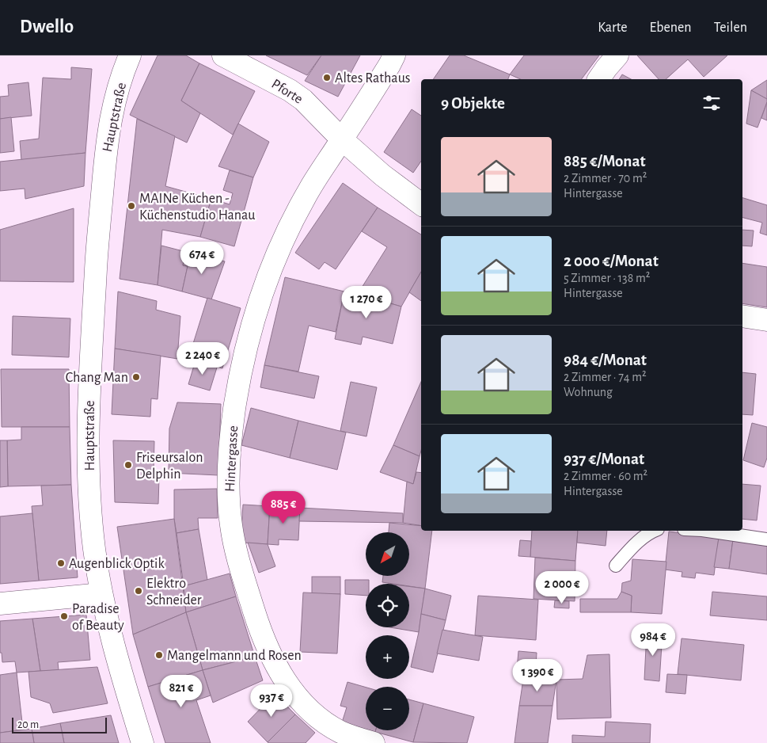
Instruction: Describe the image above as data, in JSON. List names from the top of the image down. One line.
{"streets":{"street":["Pforte","Hauptstraße","Hintergasse"]},"crossings":[["Pforte","Hintergasse"]],"places":["Altes Rathaus","MAINe Küchen - Küchenstudio Hanau","Chang Man","Friseursalon Delphin","Augenblick Optik","Elektro Schneider","Paradise of Beauty","Mangelmann und Rosen"],"scale_bar":"20 m","north":"bottom left","page":{"header":"Dwello","nav":["Karte","Ebenen","Teilen"],"heading":"9 Objekte","list":[{"name":"885 €/Monat","note":"2 Zimmer · 70 m² · Hintergasse"},{"name":"2 000 €/Monat","note":"5 Zimmer · 138 m² · Hintergasse"},{"name":"984 €/Monat","note":"2 Zimmer · 74 m² · Wohnung"},{"name":"937 €/Monat","note":"2 Zimmer · 60 m² · Hintergasse"}],"price":["674 €","1 270 €","2 240 €","885 €","2 000 €","984 €","1 390 €","821 €","937 €"],"map_buttons":["+","−"],"scale":"20 m"}}
